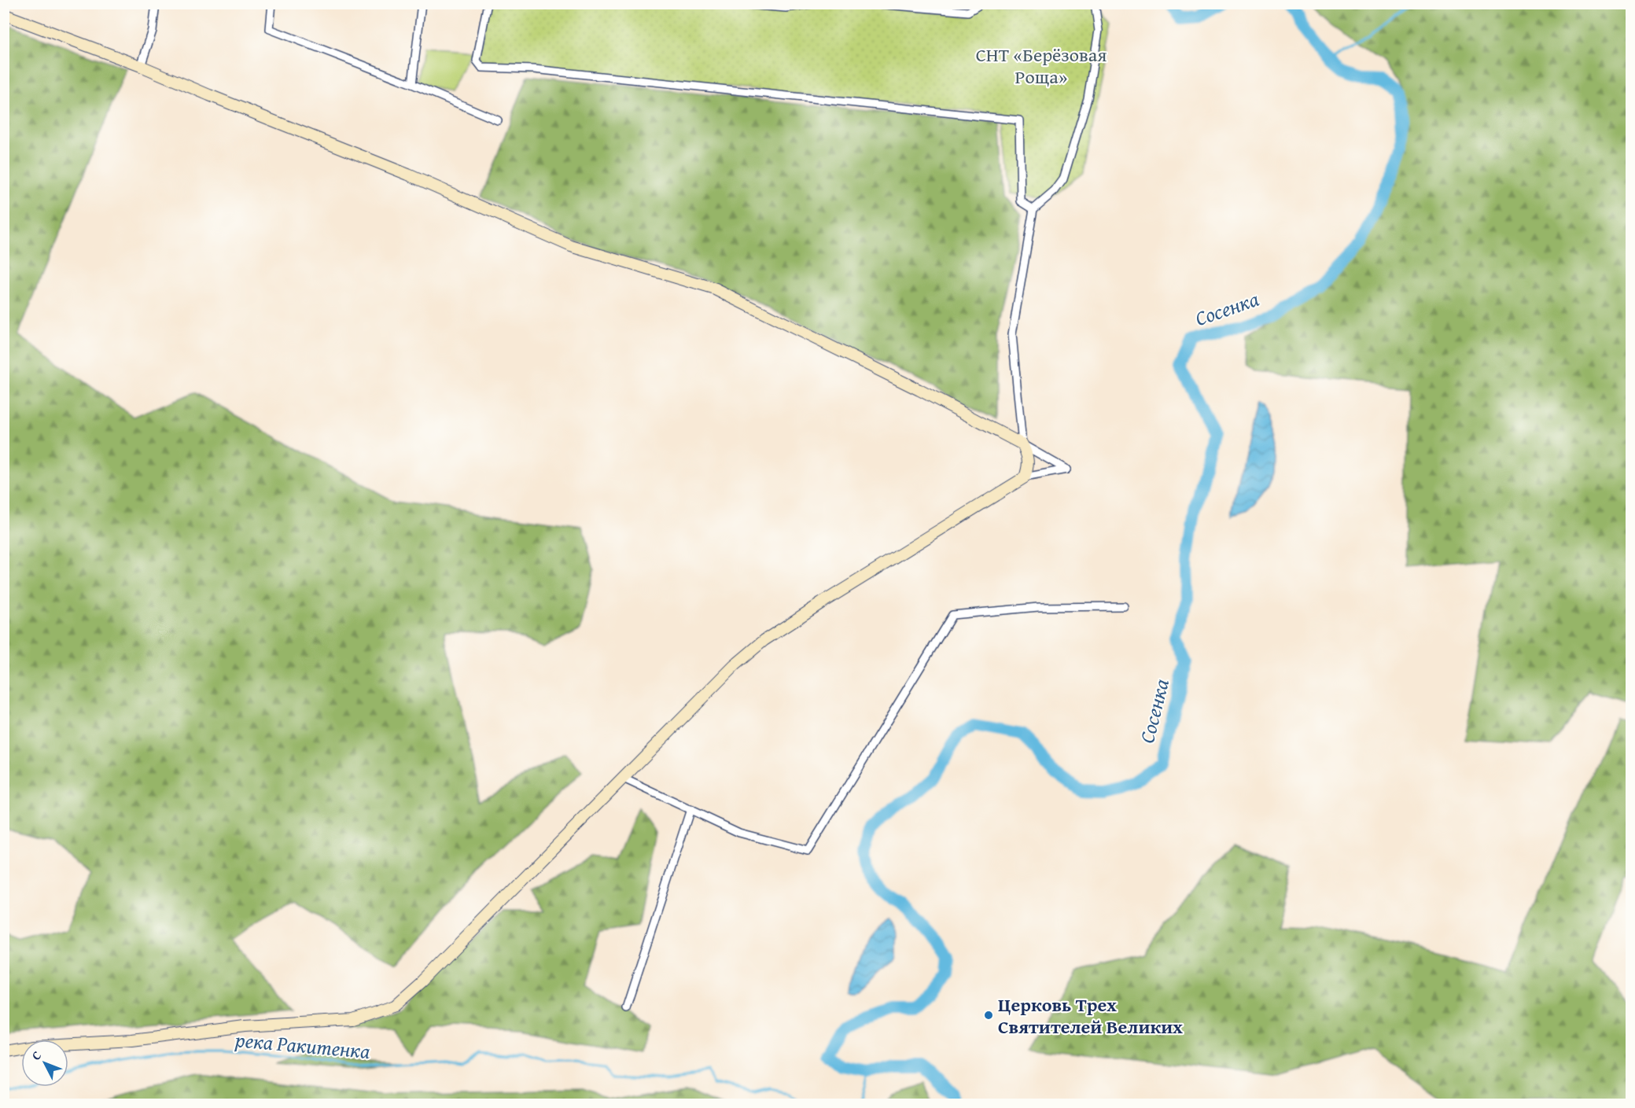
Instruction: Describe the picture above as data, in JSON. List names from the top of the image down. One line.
{"water":["Сосенка","река Ракитенка"],"parks":["СНТ «Берёзовая Роща»"],"places":["Церковь Трех Святителей Великих"],"north":"top left"}
